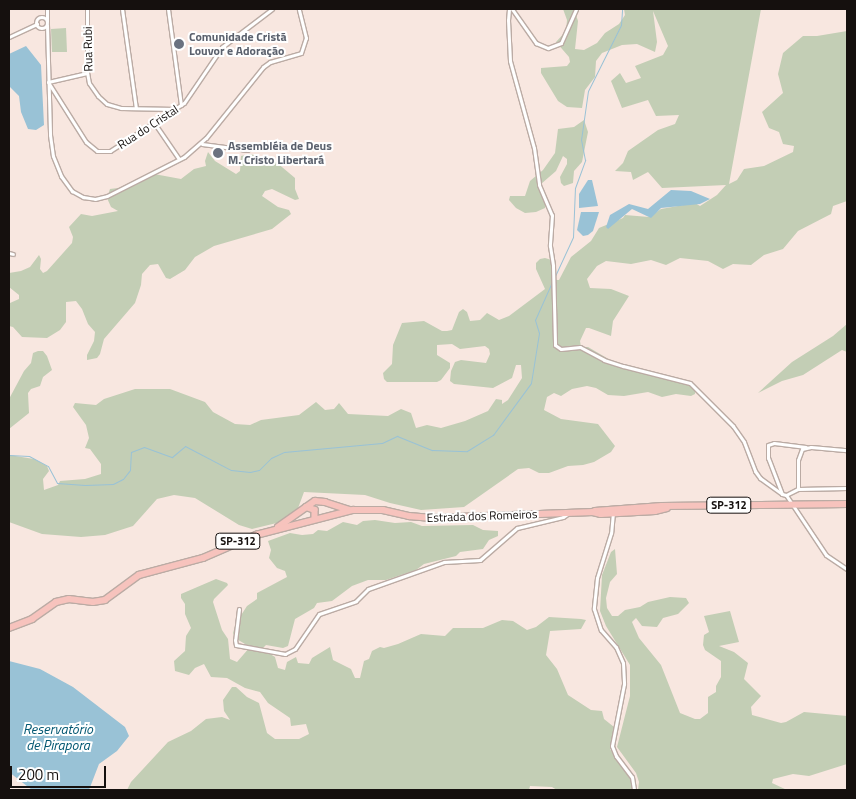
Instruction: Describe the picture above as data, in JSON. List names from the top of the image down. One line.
{"streets":{"main road":["SP-312","Estrada dos Romeiros"],"street":["Rua Rubi","Rua do Cristal"]},"crossings":[["Rua Rubi","Rua do Cristal"]],"water":["Reservatório de Pirapora"],"places":["Comunidade Cristã Louvor e Adoração","Assembléia de Deus M. Cristo Libertará"],"scale_bar":"200 m"}
